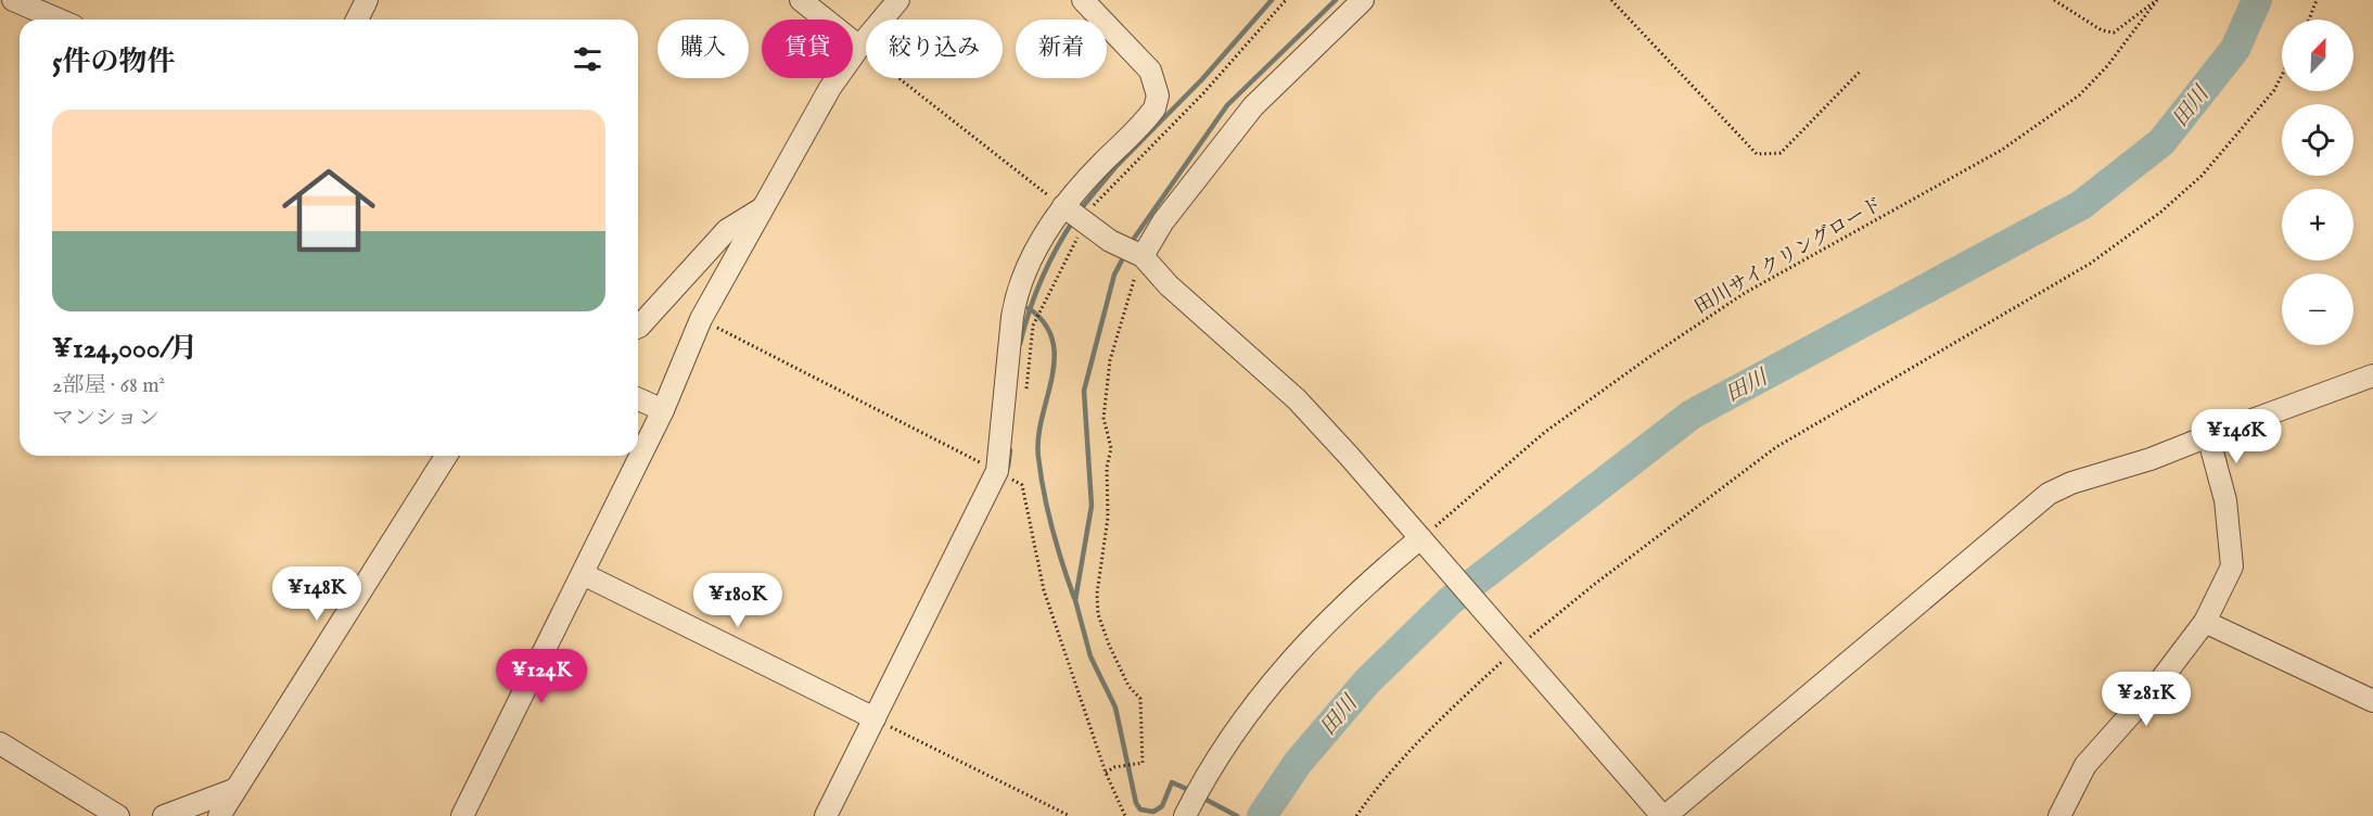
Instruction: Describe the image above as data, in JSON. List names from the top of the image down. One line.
{"streets":{"path":["田川サイクリングロード"]},"water":["田川"],"north":"top right","page":{"map_buttons":["+","−"],"chip":["購入","賃貸","絞り込み","新着"],"heading":"5件の物件","list":[{"name":"¥124,000/月","note":"2部屋 · 68 m² · マンション"}],"price":["¥146K","¥148K","¥180K","¥124K","¥281K"]}}
